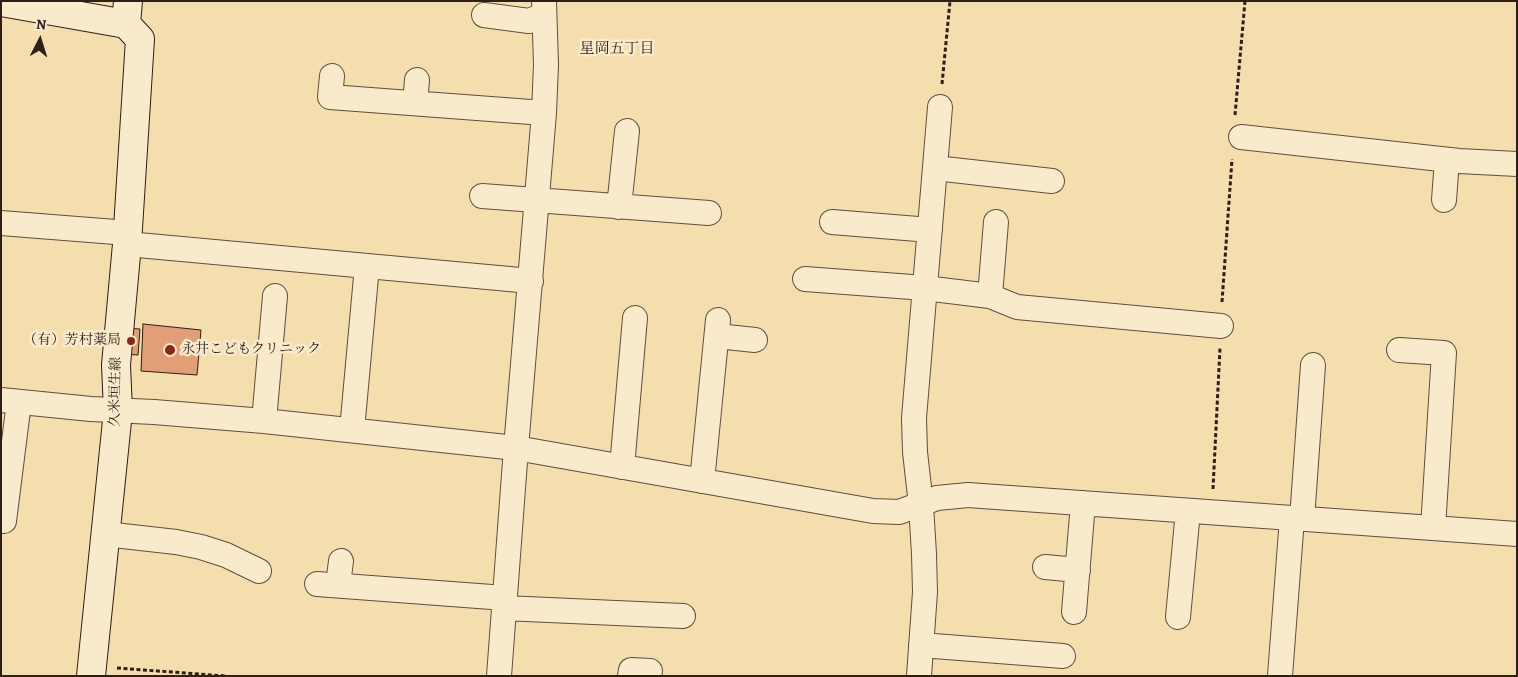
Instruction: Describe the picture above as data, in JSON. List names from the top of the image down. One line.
{"streets":{"main road":["久米垣生線"]},"districts":["星岡五丁目"],"places":["（有）芳村薬局","永井こどもクリニック"],"north":"top"}
